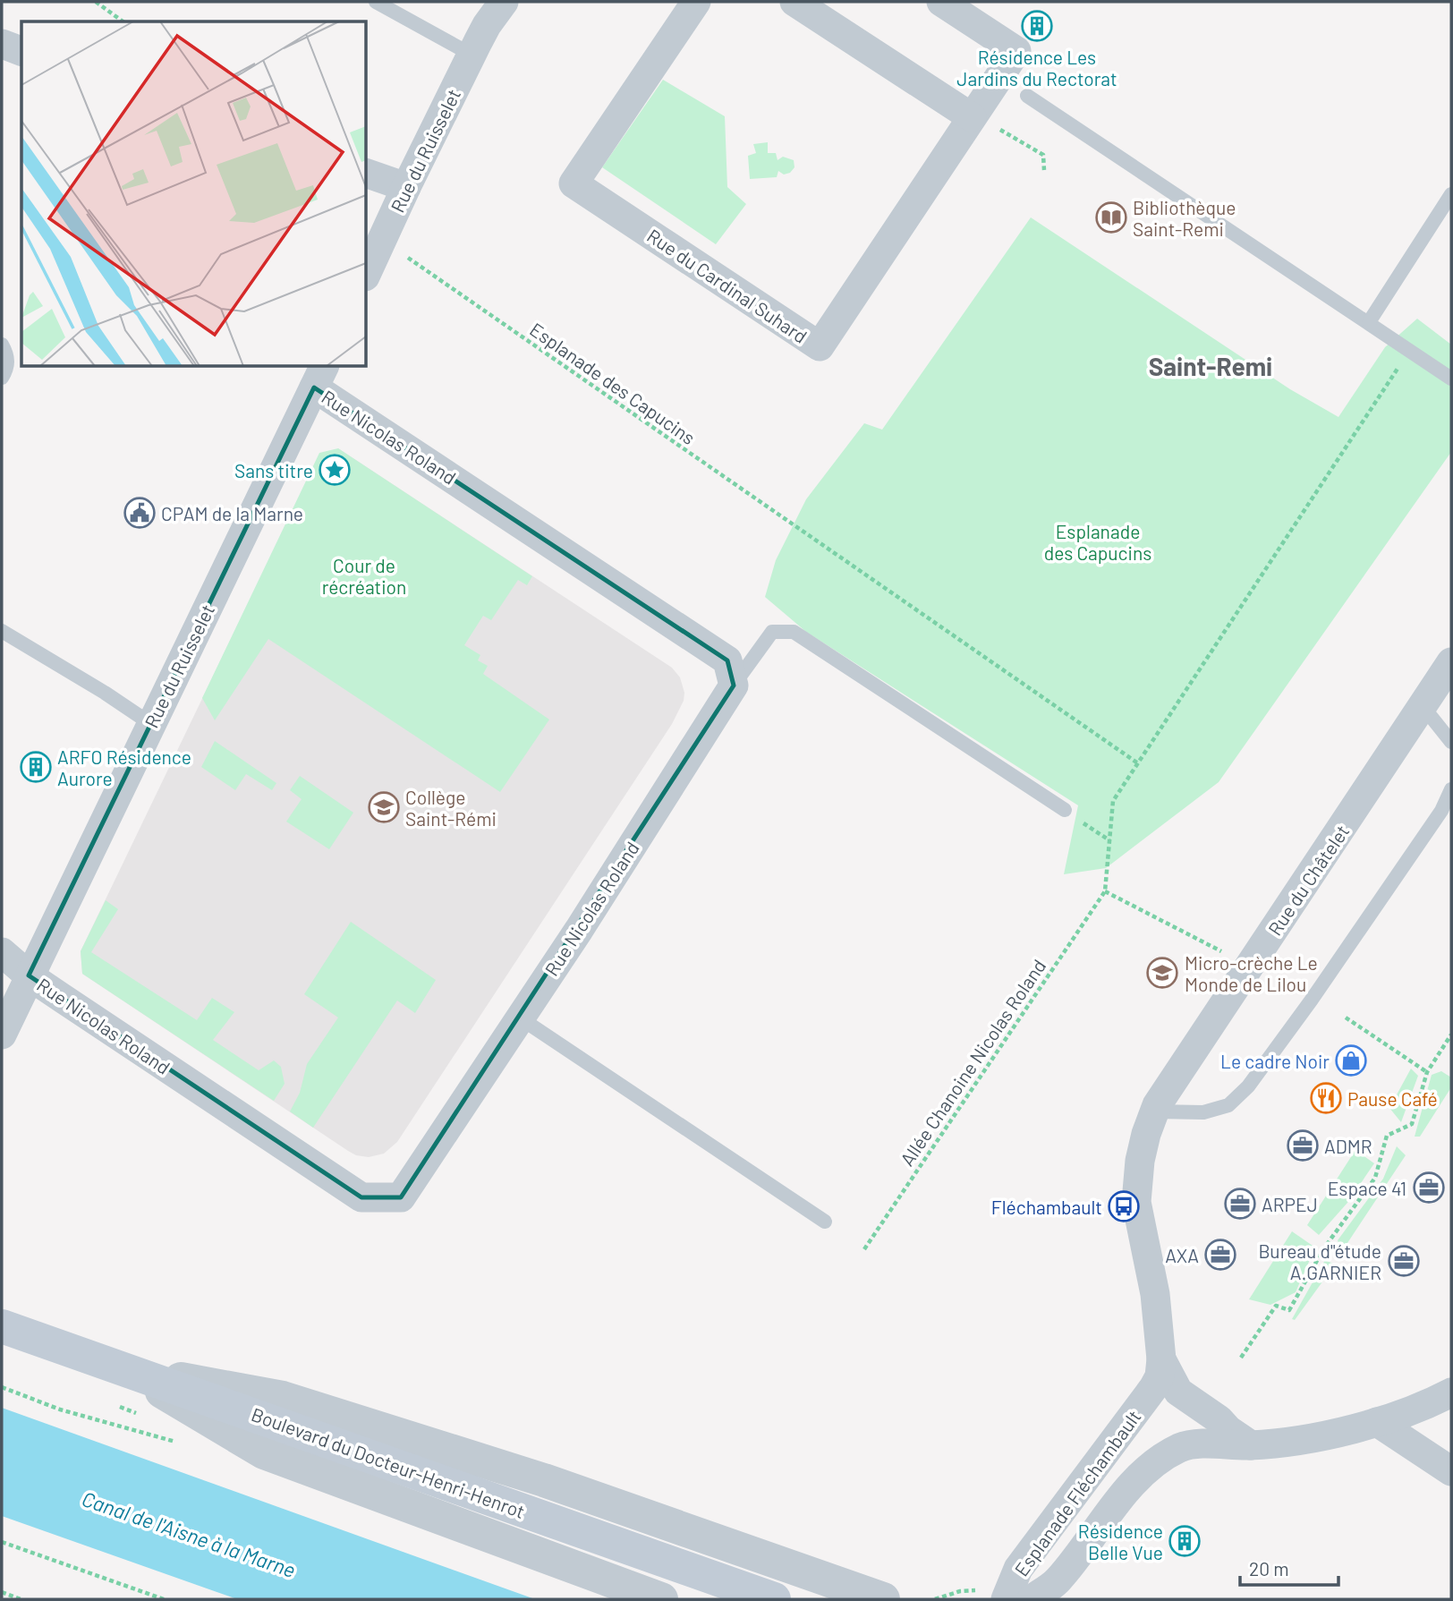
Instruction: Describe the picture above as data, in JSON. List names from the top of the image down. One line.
{"streets":{"main road":["Boulevard du Docteur-Henri-Henrot"],"street":["Rue du Ruisselet","Rue du Cardinal Suhard","Rue Nicolas Roland","Rue du Châtelet","Esplanade Fléchambault"],"path":["Esplanade des Capucins","Allée Chanoine Nicolas Roland"]},"crossings":[["Rue du Ruisselet","Esplanade des Capucins"],["Rue du Ruisselet","Rue Nicolas Roland"],["Rue du Châtelet","Esplanade Fléchambault"]],"districts":["Saint-Remi"],"water":["Canal de l'Aisne à la Marne"],"parks":["Esplanade des Capucins","Cour de récréation"],"places":{"building":["Résidence Les Jardins du Rectorat","ARFO Résidence Aurore","Résidence Belle Vue"],"library":["Bibliothèque Saint-Remi"],"place":["Sans titre"],"public building":["CPAM de la Marne"],"school or university":["Collège Saint-Rémi","Micro-crèche Le Monde de Lilou"],"shop":["Le cadre Noir"],"restaurant":["Pause Café"],"office":["ADMR","Espace 41","ARPEJ","AXA","Bureau d\"étude A.GARNIER"],"bus stop":["Fléchambault"]},"scale_bar":"20 m"}
